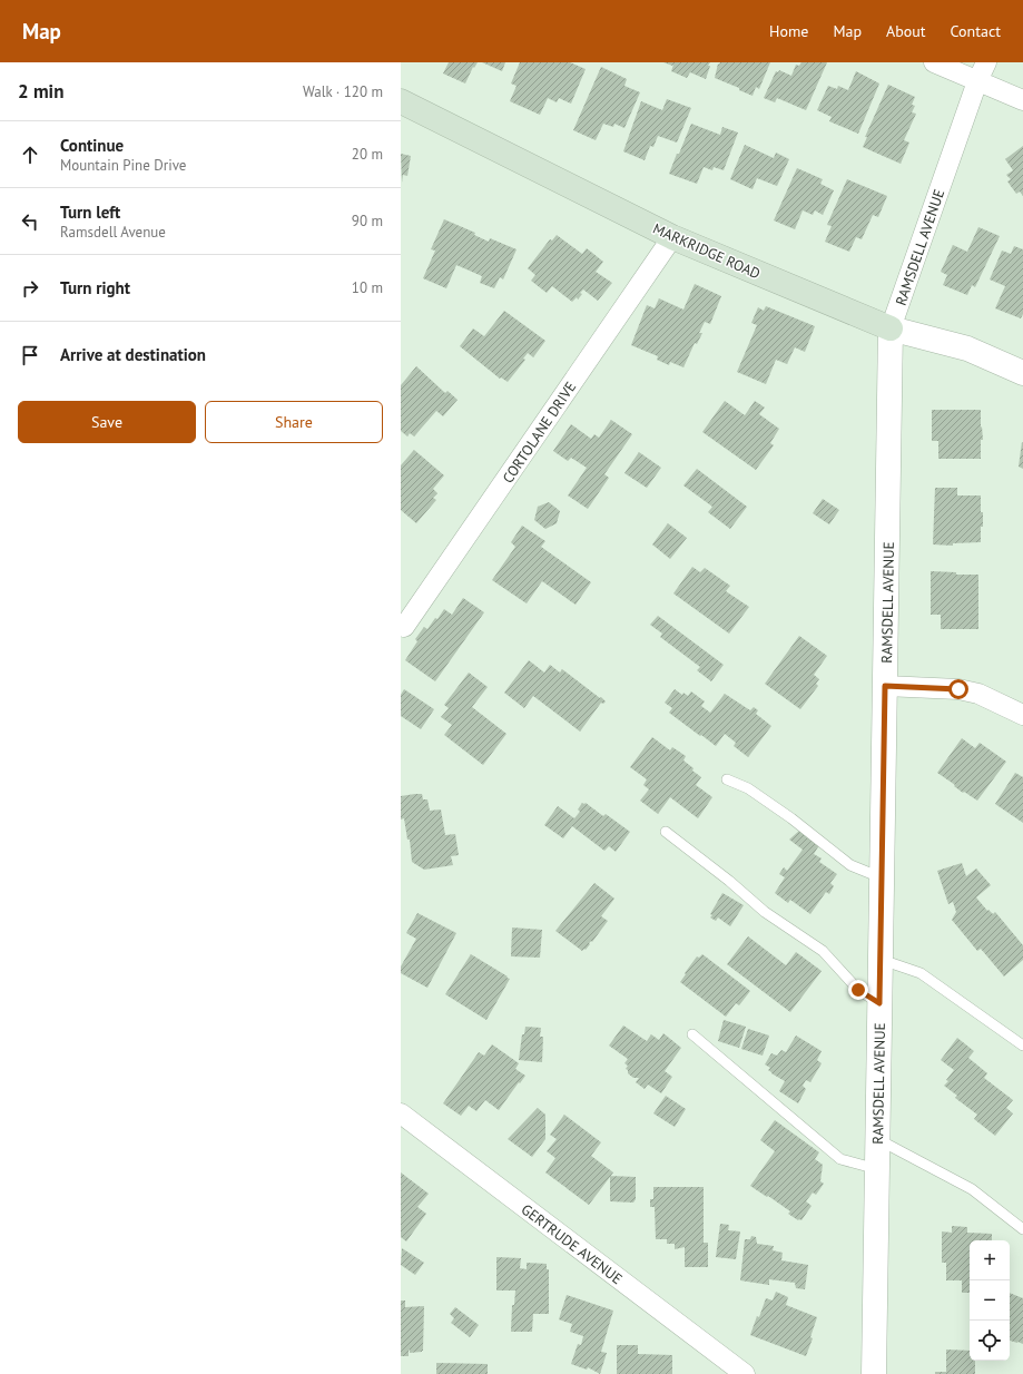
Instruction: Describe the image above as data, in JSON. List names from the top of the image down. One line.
{"streets":{"main road":["MARKRIDGE ROAD"],"street":["RAMSDELL AVENUE","CORTOLANE DRIVE","GERTRUDE AVENUE"]},"crossings":[["RAMSDELL AVENUE","MARKRIDGE ROAD"],["MARKRIDGE ROAD","CORTOLANE DRIVE"]],"page":{"header":"Map","nav":["Home","Map","About","Contact"],"heading":["2 min","Walk · 120 m"],"list":[["Continue","Mountain Pine Drive","20 m"],["Turn left","Ramsdell Avenue","90 m"],["Turn right","10 m"],"Arrive at destination"],"buttons":["Save","Share"],"map_buttons":["+","−"]}}
